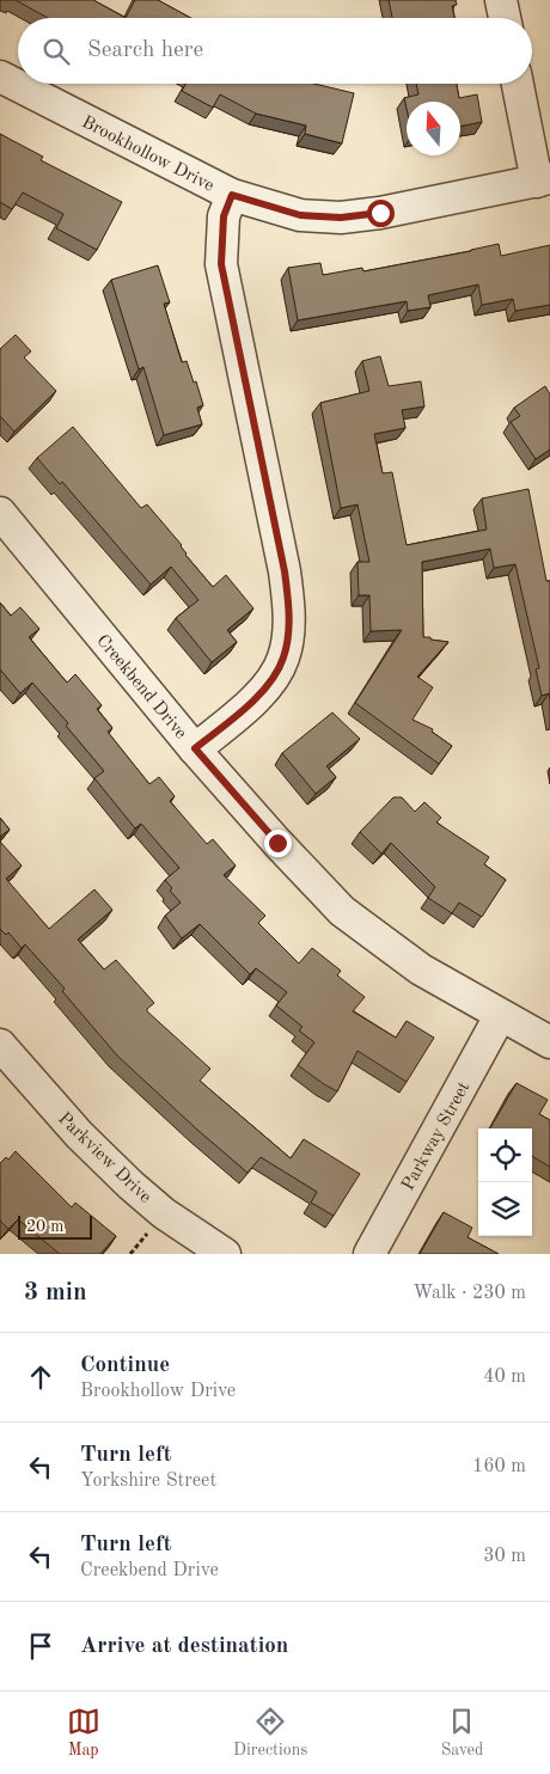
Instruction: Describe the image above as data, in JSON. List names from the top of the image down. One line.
{"streets":{"street":["Brookhollow Drive","Creekbend Drive","Parkway Street","Parkview Drive"]},"crossings":[["Creekbend Drive","Parkway Street"]],"scale_bar":"20 m","north":"top","page":{"search":"Search here","scale":"20 m","heading":["3 min","Walk · 230 m"],"list":[["Continue","Brookhollow Drive","40 m"],["Turn left","Yorkshire Street","160 m"],["Turn left","Creekbend Drive","30 m"],"Arrive at destination"],"nav":["Map","Directions","Saved"]}}
